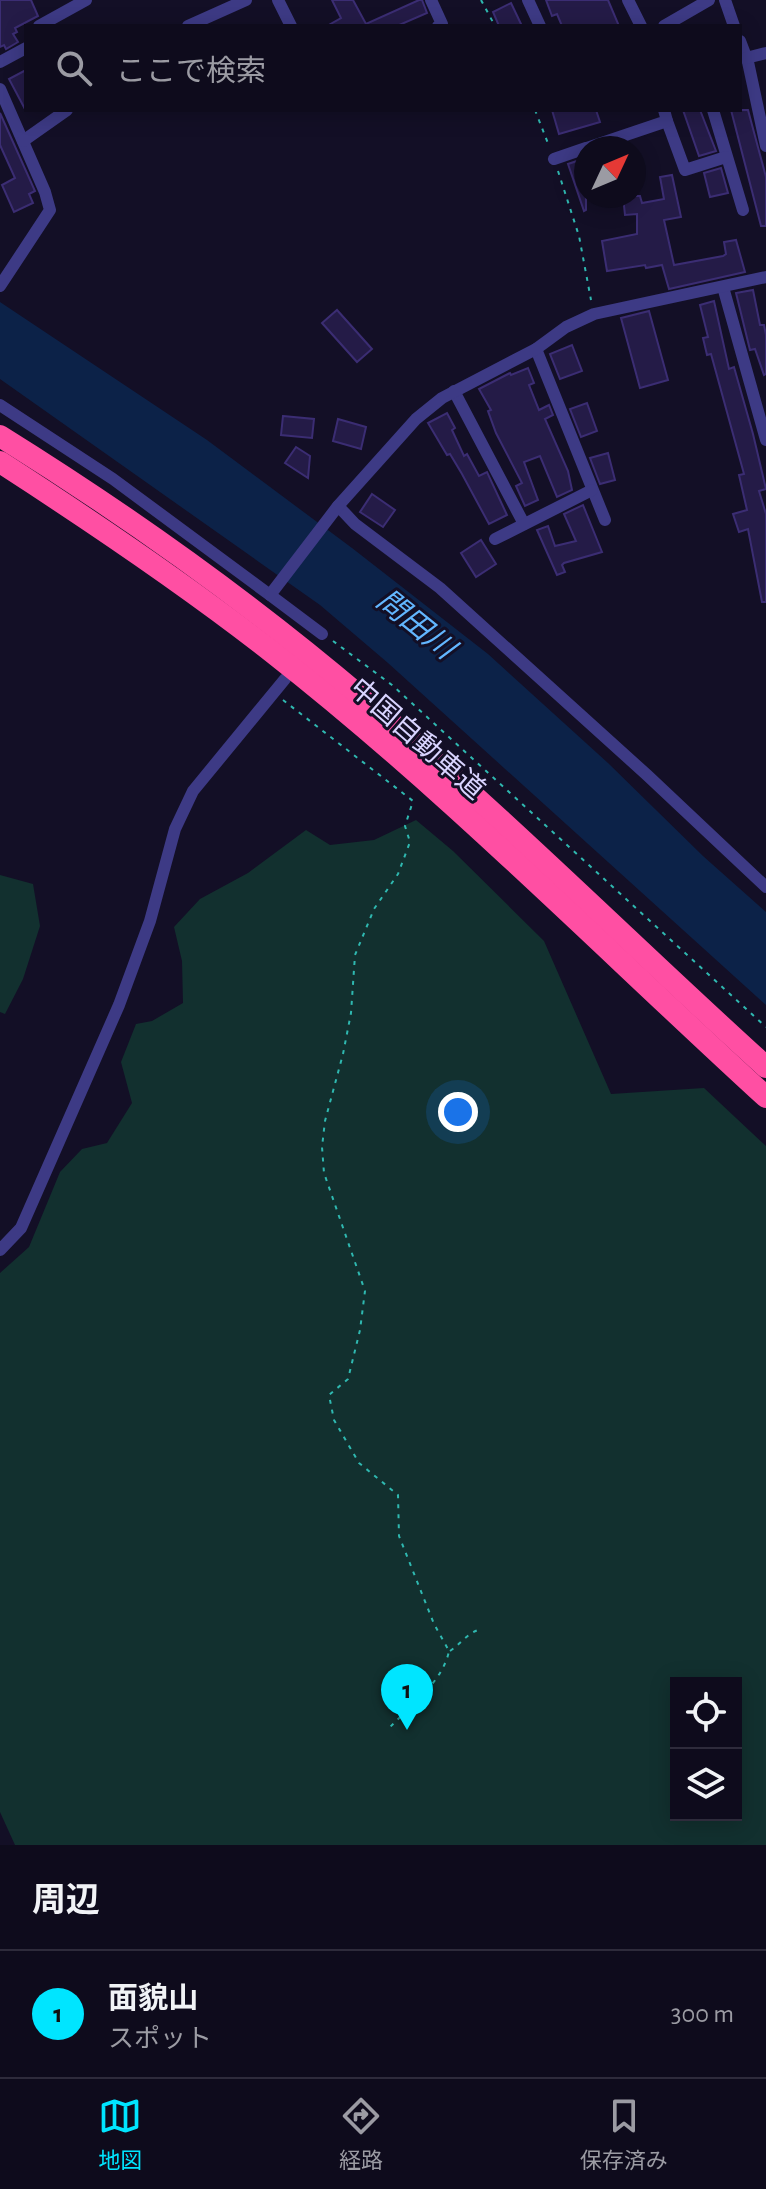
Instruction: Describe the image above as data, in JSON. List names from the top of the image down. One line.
{"streets":{"highway":["中国自動車道"]},"water":["問田川"],"north":"top right","page":{"search":"ここで検索","pins":"1","heading":"周辺","list":[{"mark":"1","name":"面貌山","note":"スポット","value":"300 m"}],"nav":["地図","経路","保存済み"]}}
